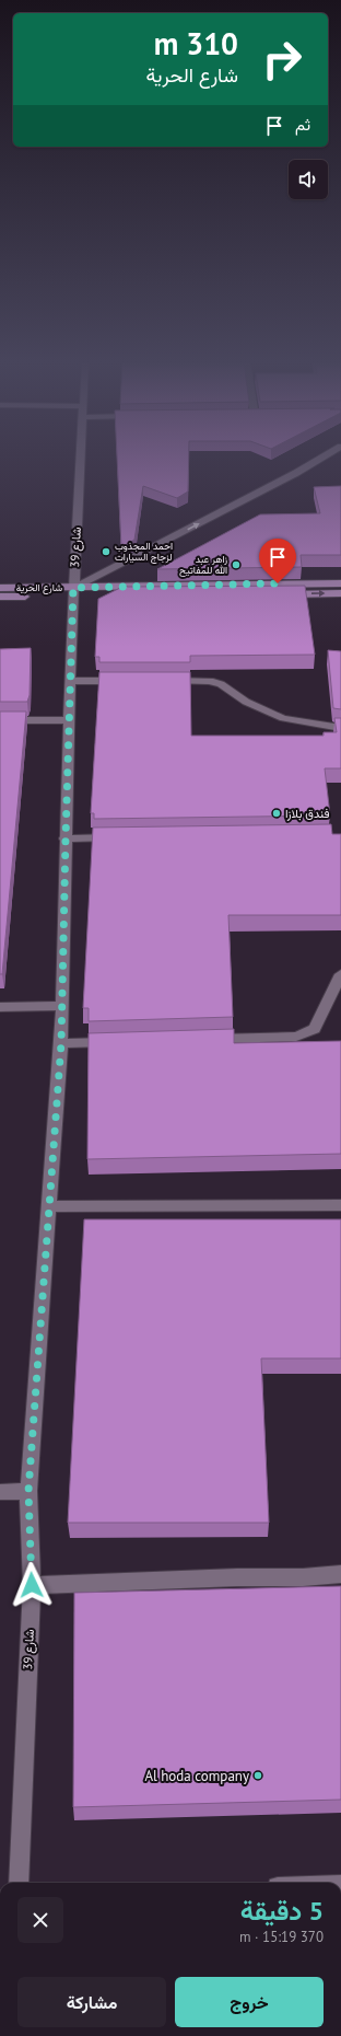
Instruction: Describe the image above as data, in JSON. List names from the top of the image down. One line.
{"streets":{"main road":["شارع الحرية"],"street":["شارع 39"]},"crossings":[["شارع 39","شارع الحرية"]],"places":["احمد المجذوب لزجاج السيارات","زاهر عبد الله للمفاتيح","فندق بلازا","Al hoda company"],"page":{"turn":["310 m","شارع الحرية"],"then":"ثم","heading":["5 دقيقة","370 m · 15:19"],"buttons":["خروج","مشاركة"]}}
